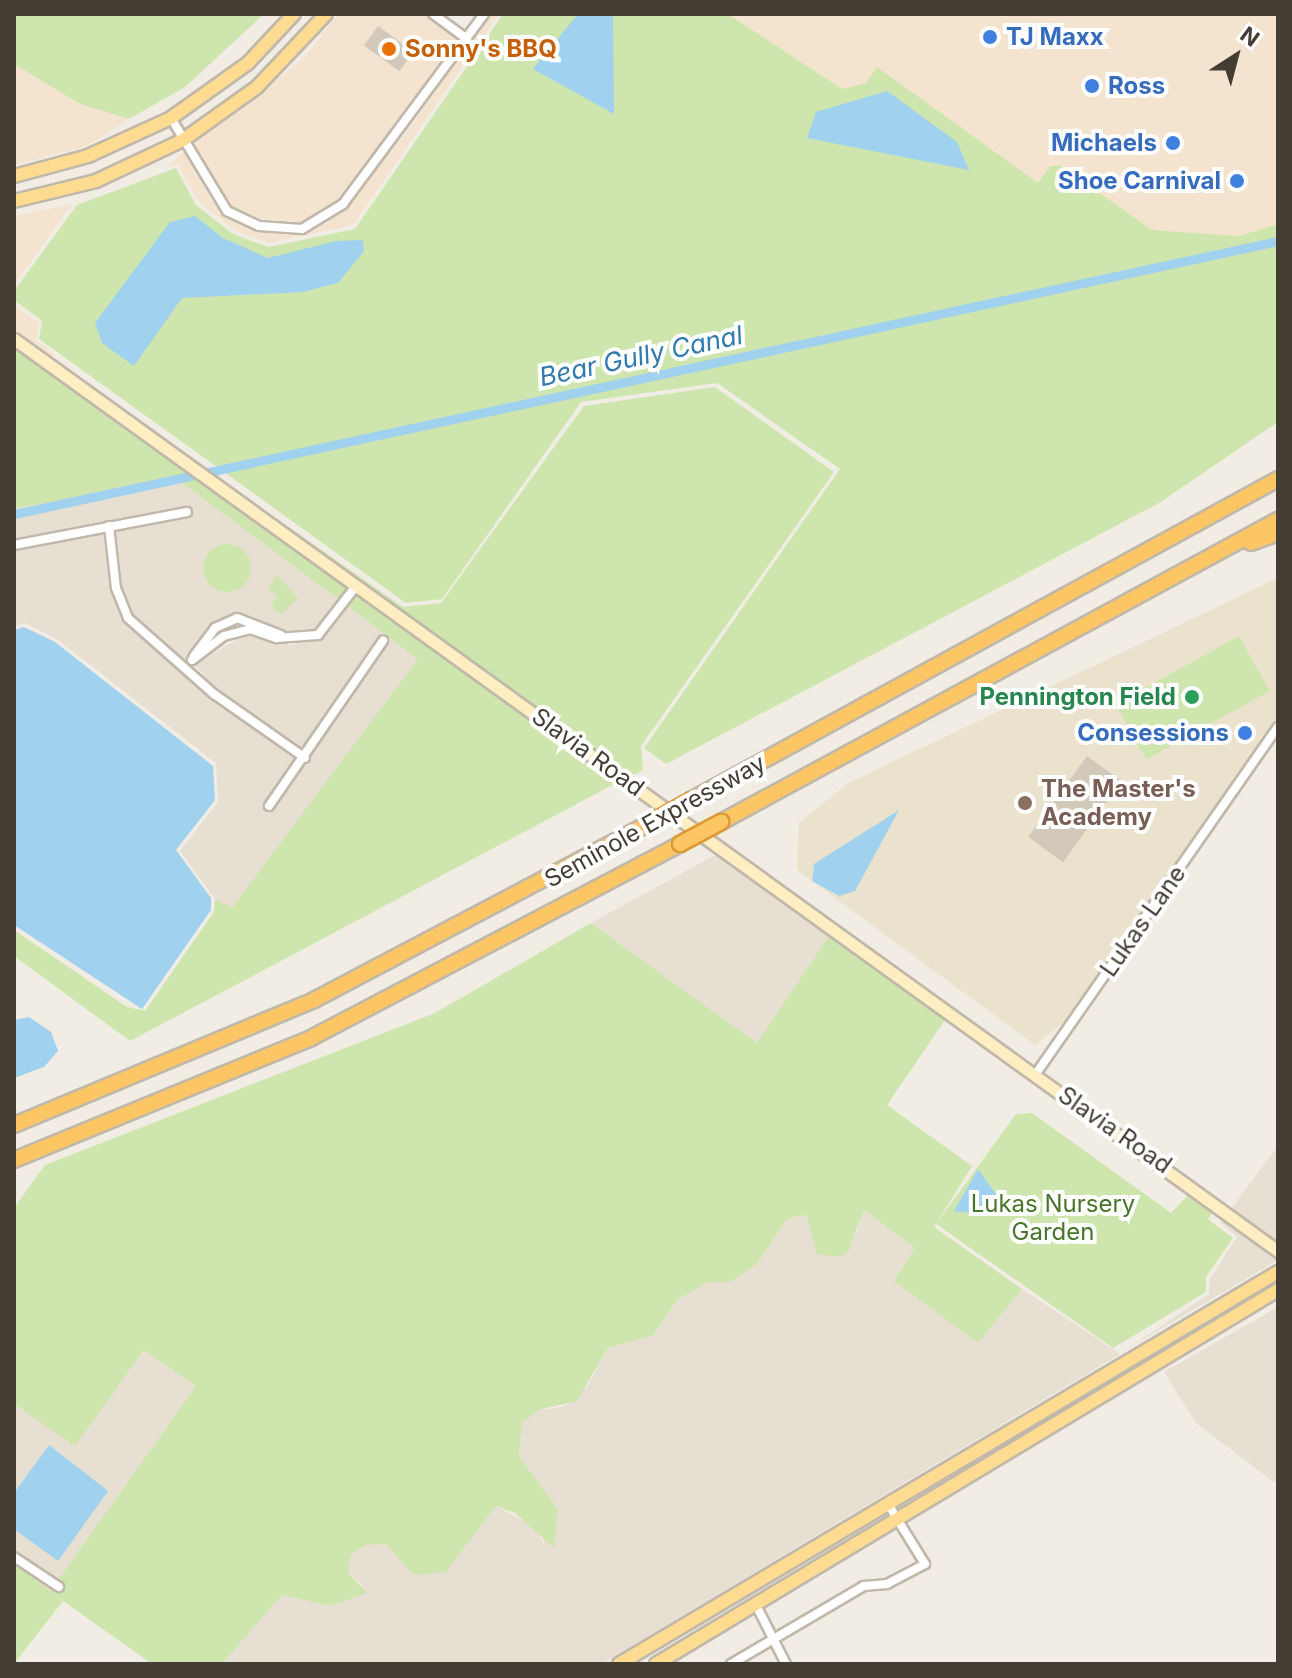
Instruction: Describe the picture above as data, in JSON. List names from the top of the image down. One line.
{"streets":{"highway":["Seminole Expressway"],"street":["Slavia Road","Lukas Lane"]},"crossings":[["Slavia Road","Lukas Lane"]],"water":["Bear Gully Canal"],"parks":["Lukas Nursery Garden"],"places":["TJ Maxx","Sonny's BBQ","Ross","Michaels","Shoe Carnival","Pennington Field","Consessions","The Master's Academy"],"north":"top right"}
